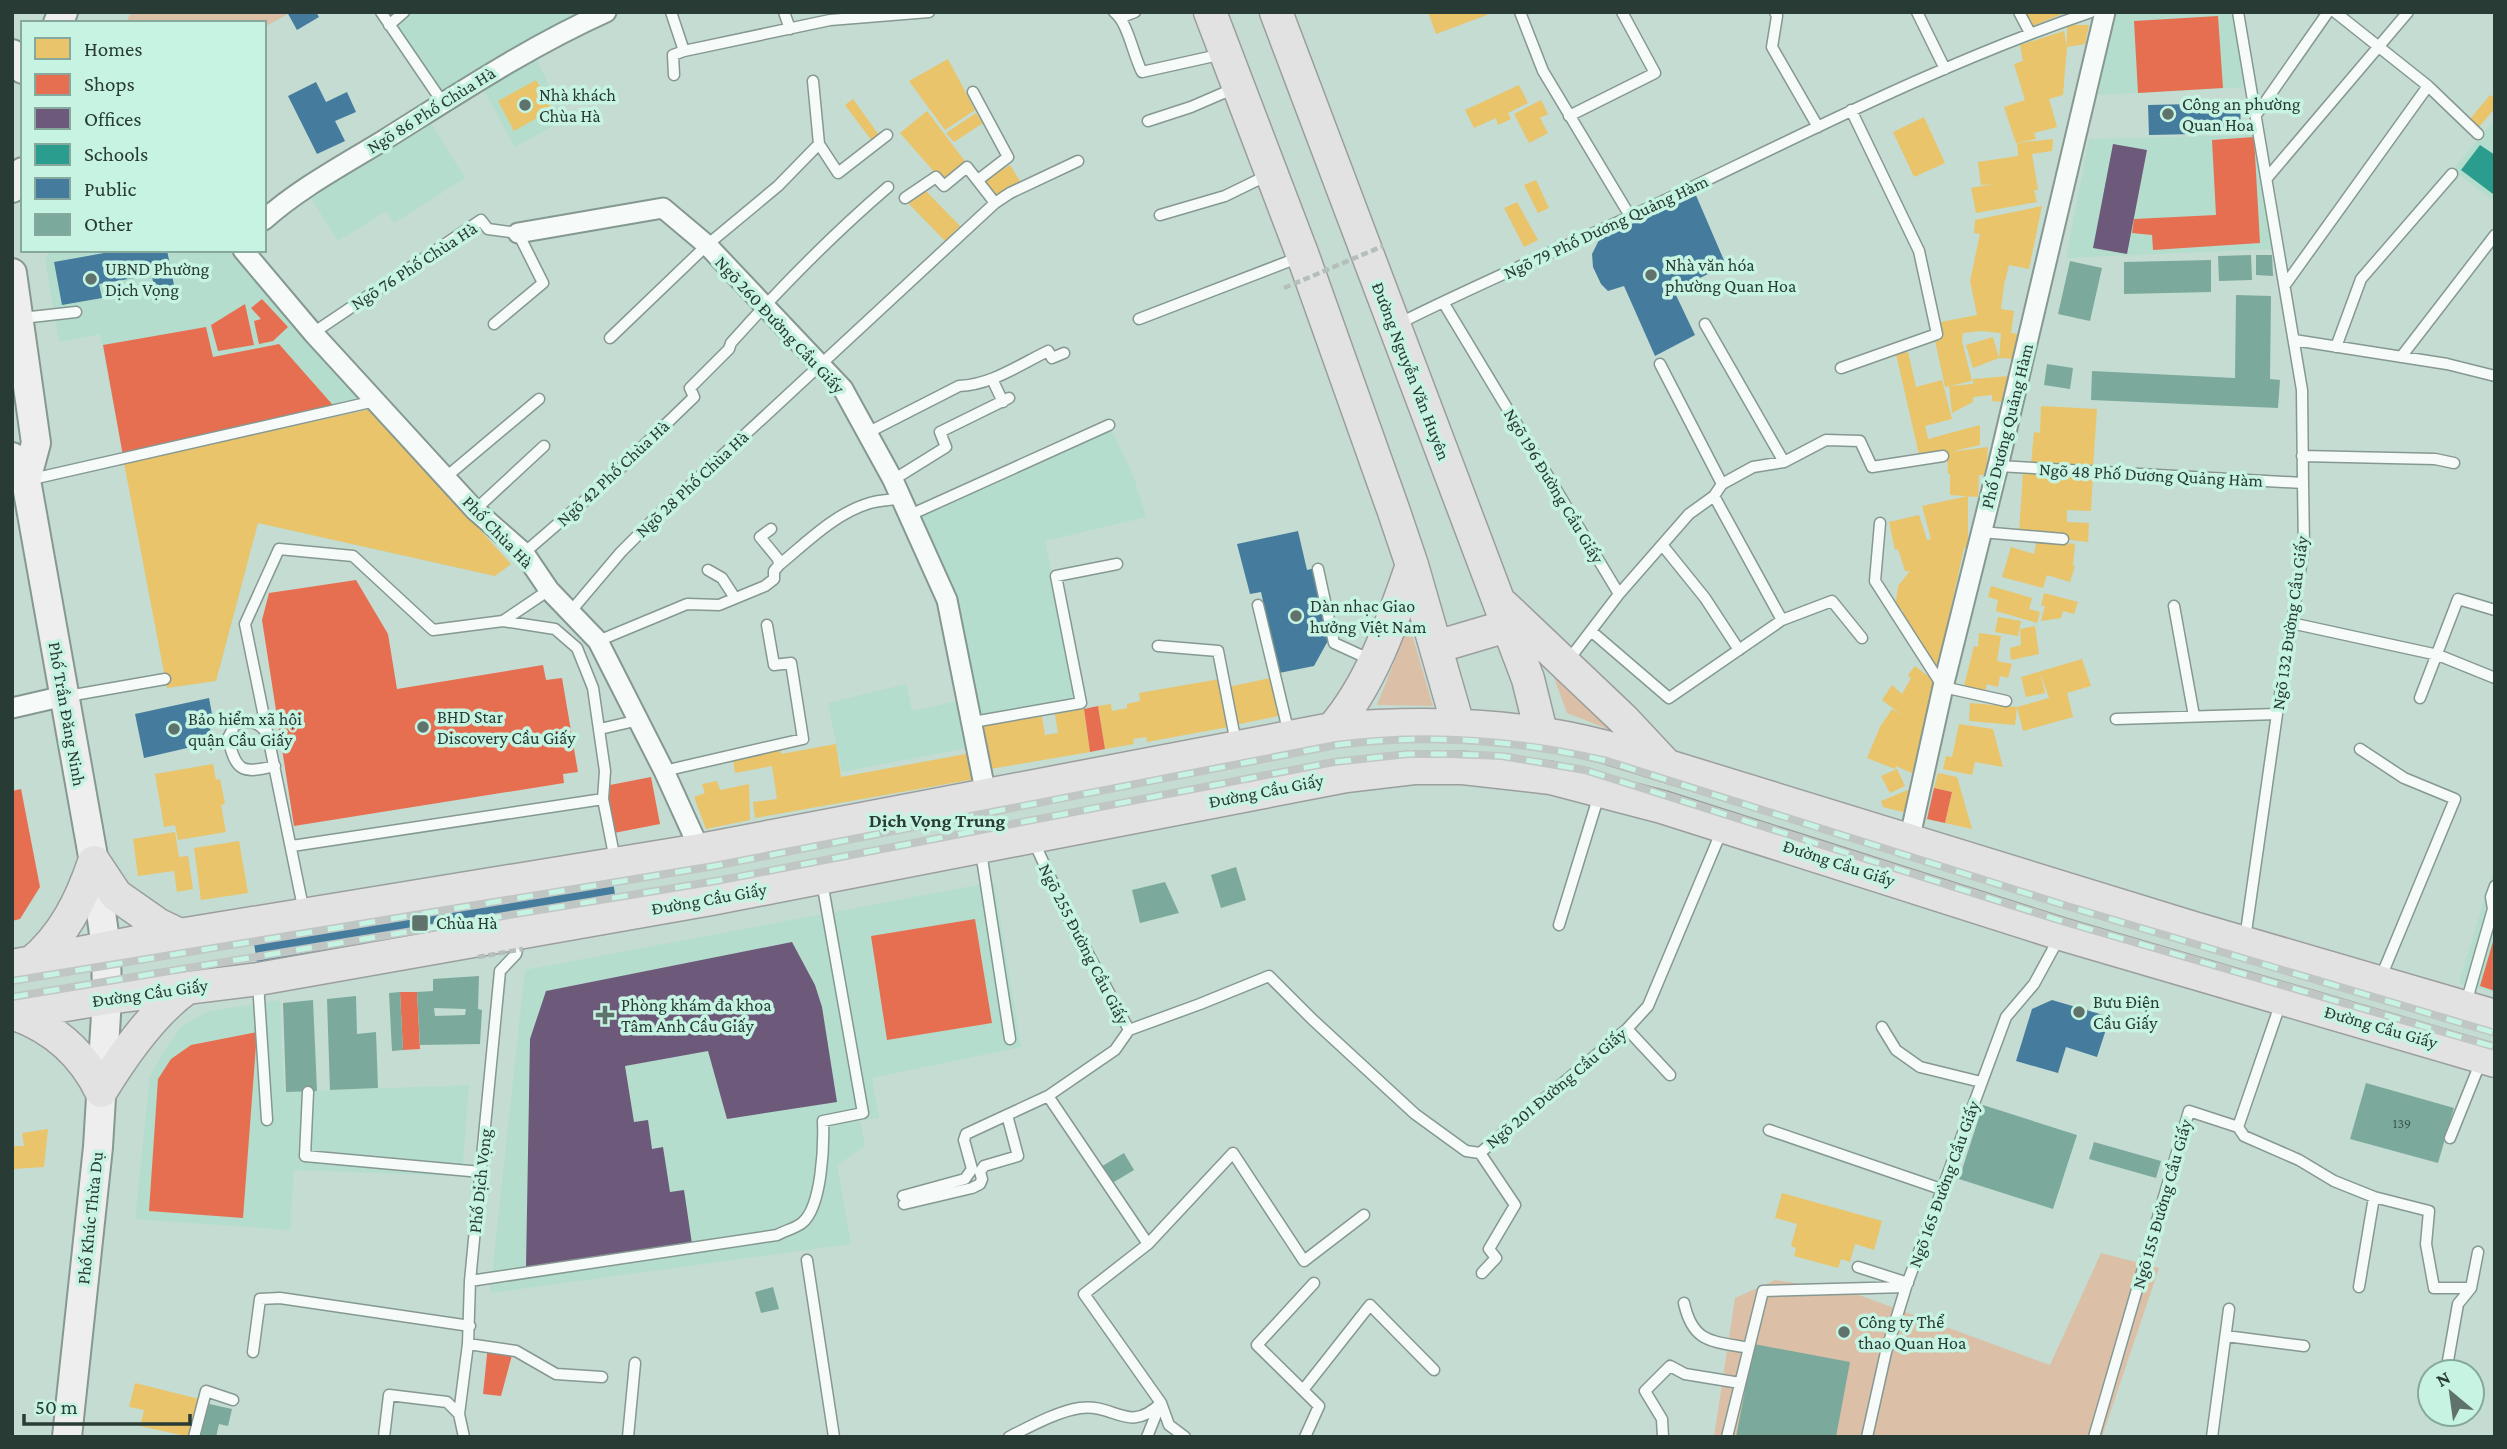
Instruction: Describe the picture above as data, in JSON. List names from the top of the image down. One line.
{"streets":{"main road":["Đường Nguyễn Văn Huyên","Đường Cầu Giấy"],"street":["Ngõ 86 Phố Chùa Hà","Ngõ 260 Đường Cầu Giấy","Phố Dương Quảng Hàm","Phố Chùa Hà","Phố Trần Đăng Ninh","Phố Khúc Thừa Dụ"],"lane":["Ngõ 79 Phố Dương Quảng Hàm","Ngõ 76 Phố Chùa Hà","Ngõ 42 Phố Chùa Hà","Ngõ 48 Phố Dương Quảng Hàm","Ngõ 28 Phố Chùa Hà","Ngõ 196 Đường Cầu Giấy","Ngõ 132 Đường Cầu Giấy","Ngõ 255 Đường Cầu Giấy","Ngõ 201 Đường Cầu Giấy","Phố Dịch Vọng","Ngõ 165 Đường Cầu Giấy","Ngõ 155 Đường Cầu Giấy"]},"crossings":[["Ngõ 79 Phố Dương Quảng Hàm","Đường Nguyễn Văn Huyên"],["Ngõ 79 Phố Dương Quảng Hàm","Ngõ 196 Đường Cầu Giấy"],["Ngõ 76 Phố Chùa Hà","Ngõ 260 Đường Cầu Giấy"],["Ngõ 76 Phố Chùa Hà","Phố Chùa Hà"],["Ngõ 260 Đường Cầu Giấy","Ngõ 42 Phố Chùa Hà"],["Ngõ 260 Đường Cầu Giấy","Ngõ 28 Phố Chùa Hà"],["Phố Dương Quảng Hàm","Ngõ 48 Phố Dương Quảng Hàm"],["Ngõ 42 Phố Chùa Hà","Phố Chùa Hà"],["Ngõ 48 Phố Dương Quảng Hàm","Ngõ 132 Đường Cầu Giấy"],["Ngõ 28 Phố Chùa Hà","Phố Chùa Hà"],["Phố Trần Đăng Ninh","Đường Cầu Giấy"],["Phố Trần Đăng Ninh","Phố Khúc Thừa Dụ"],["Đường Cầu Giấy","Ngõ 255 Đường Cầu Giấy"],["Đường Cầu Giấy","Ngõ 201 Đường Cầu Giấy"],["Đường Cầu Giấy","Phố Dịch Vọng"],["Đường Cầu Giấy","Ngõ 165 Đường Cầu Giấy"],["Đường Cầu Giấy","Phố Khúc Thừa Dụ"],["Ngõ 255 Đường Cầu Giấy","Ngõ 201 Đường Cầu Giấy"]],"districts":["Dịch Vọng Trung"],"places":{"other":["Nhà khách Chùa Hà","Công an phường Quan Hoa","Nhà văn hóa phường Quan Hoa","UBND Phường Dịch Vọng","Dàn nhạc Giao hưởng Việt Nam","BHD Star Discovery Cầu Giấy","Bảo hiểm xã hội quận Cầu Giấy","Bưu Điện Cầu Giấy","Công ty Thể thao Quan Hoa"],"transit":["Chùa Hà"],"health":["Phòng khám đa khoa Tâm Anh Cầu Giấy"]},"house_numbers":["139"],"legend":["Homes","Shops","Offices","Schools","Public","Other"],"scale_bar":"50 m","north":"top left"}
